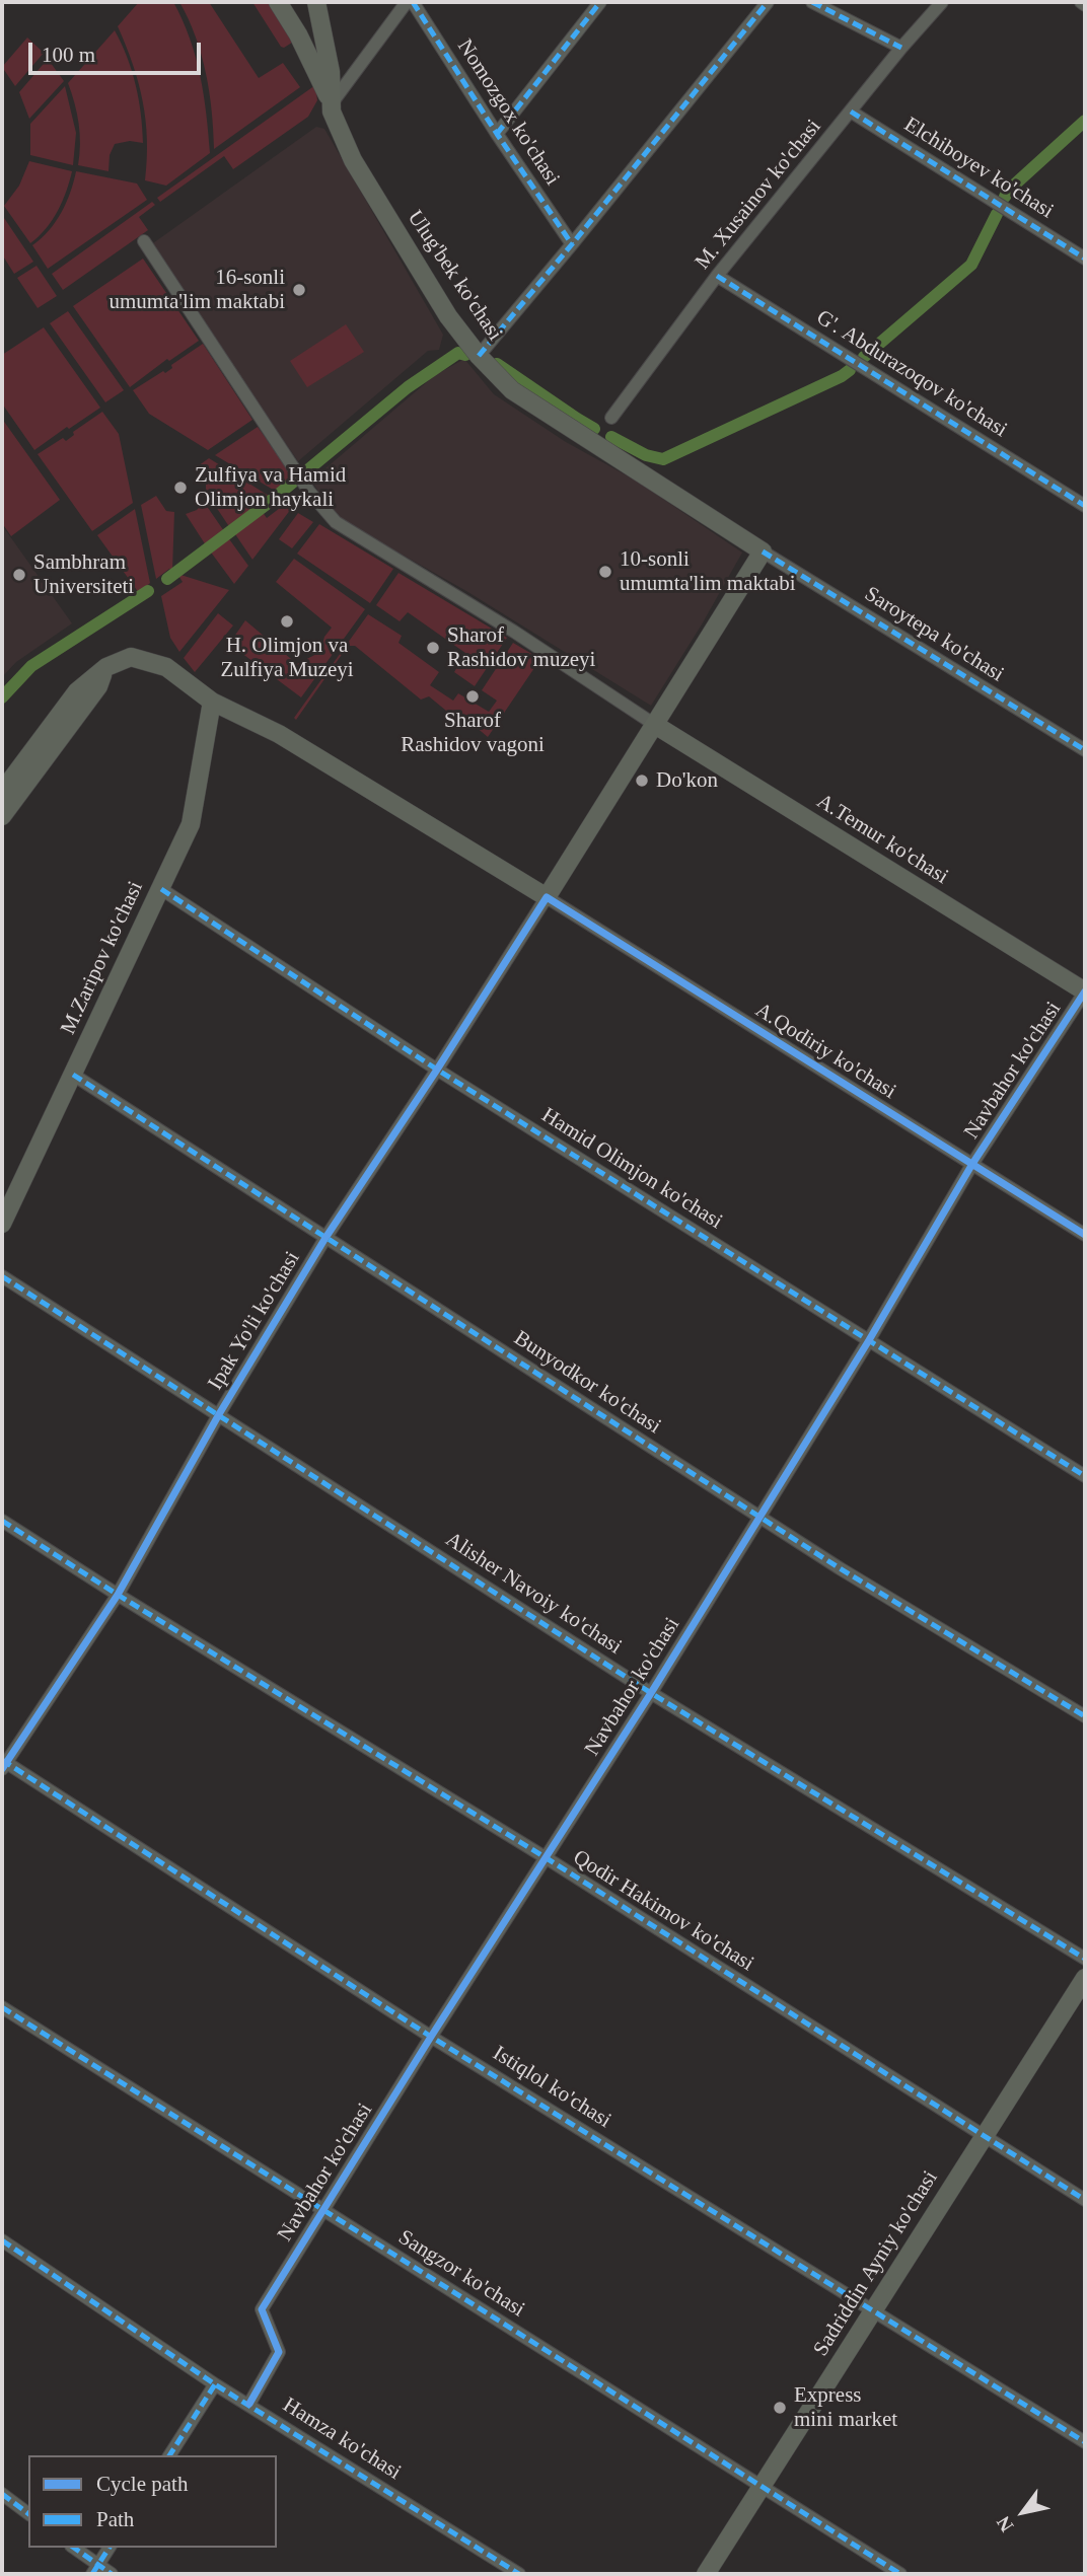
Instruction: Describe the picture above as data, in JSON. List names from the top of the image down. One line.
{"streets":{"street":["Nomozgox ko'chasi","Elchiboyev ko'chasi","M. Xusainov ko'chasi","Ulug'bek ko'chasi","G'. Abdurazoqov ko'chasi","Saroytepa ko'chasi","A.Temur ko'chasi","M.Zaripov ko'chasi","A.Qodiriy ko'chasi","Navbahor ko'chasi","Hamid Olimjon ko'chasi","Ipak Yo'li ko'chasi","Bunyodkor ko'chasi","Alisher Navoiy ko'chasi","Qodir Hakimov ko'chasi","Istiqlol ko'chasi","Sadriddin Ayniy ko'chasi","Sangzor ko'chasi","Hamza ko'chasi"]},"crossings":[["Elchiboyev ko'chasi","M. Xusainov ko'chasi"],["M. Xusainov ko'chasi","G'. Abdurazoqov ko'chasi"],["Ulug'bek ko'chasi","Saroytepa ko'chasi"],["A.Temur ko'chasi","Navbahor ko'chasi"],["M.Zaripov ko'chasi","Hamid Olimjon ko'chasi"],["M.Zaripov ko'chasi","Bunyodkor ko'chasi"],["A.Qodiriy ko'chasi","Navbahor ko'chasi"],["A.Qodiriy ko'chasi","Ipak Yo'li ko'chasi"],["Navbahor ko'chasi","Hamid Olimjon ko'chasi"],["Navbahor ko'chasi","Bunyodkor ko'chasi"],["Navbahor ko'chasi","Alisher Navoiy ko'chasi"],["Navbahor ko'chasi","Qodir Hakimov ko'chasi"],["Navbahor ko'chasi","Istiqlol ko'chasi"],["Navbahor ko'chasi","Sangzor ko'chasi"],["Navbahor ko'chasi","Hamza ko'chasi"],["Hamid Olimjon ko'chasi","Ipak Yo'li ko'chasi"],["Ipak Yo'li ko'chasi","Bunyodkor ko'chasi"],["Ipak Yo'li ko'chasi","Alisher Navoiy ko'chasi"],["Ipak Yo'li ko'chasi","Qodir Hakimov ko'chasi"],["Ipak Yo'li ko'chasi","Istiqlol ko'chasi"],["Qodir Hakimov ko'chasi","Sadriddin Ayniy ko'chasi"],["Istiqlol ko'chasi","Sadriddin Ayniy ko'chasi"],["Sadriddin Ayniy ko'chasi","Sangzor ko'chasi"]],"places":["16-sonli umumta'lim maktabi","Zulfiya va Hamid Olimjon haykali","10-sonli umumta'lim maktabi","Sambhram Universiteti","H. Olimjon va Zulfiya Muzeyi","Sharof Rashidov muzeyi","Sharof Rashidov vagoni","Do'kon","Express mini market"],"legend":["Cycle path","Path"],"scale_bar":"100 m","north":"bottom left"}
